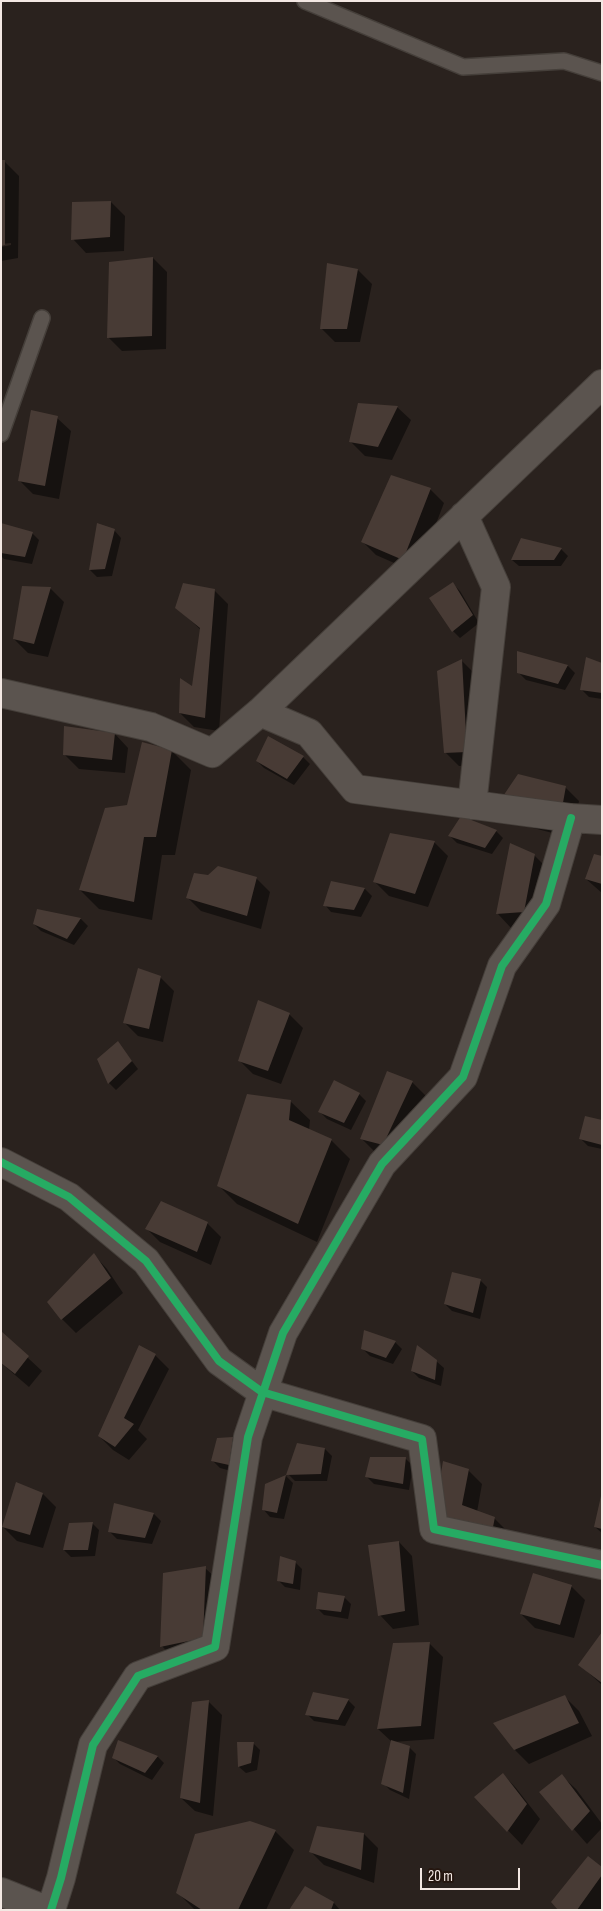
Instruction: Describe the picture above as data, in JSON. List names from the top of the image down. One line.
{"scale_bar":"20 m"}
